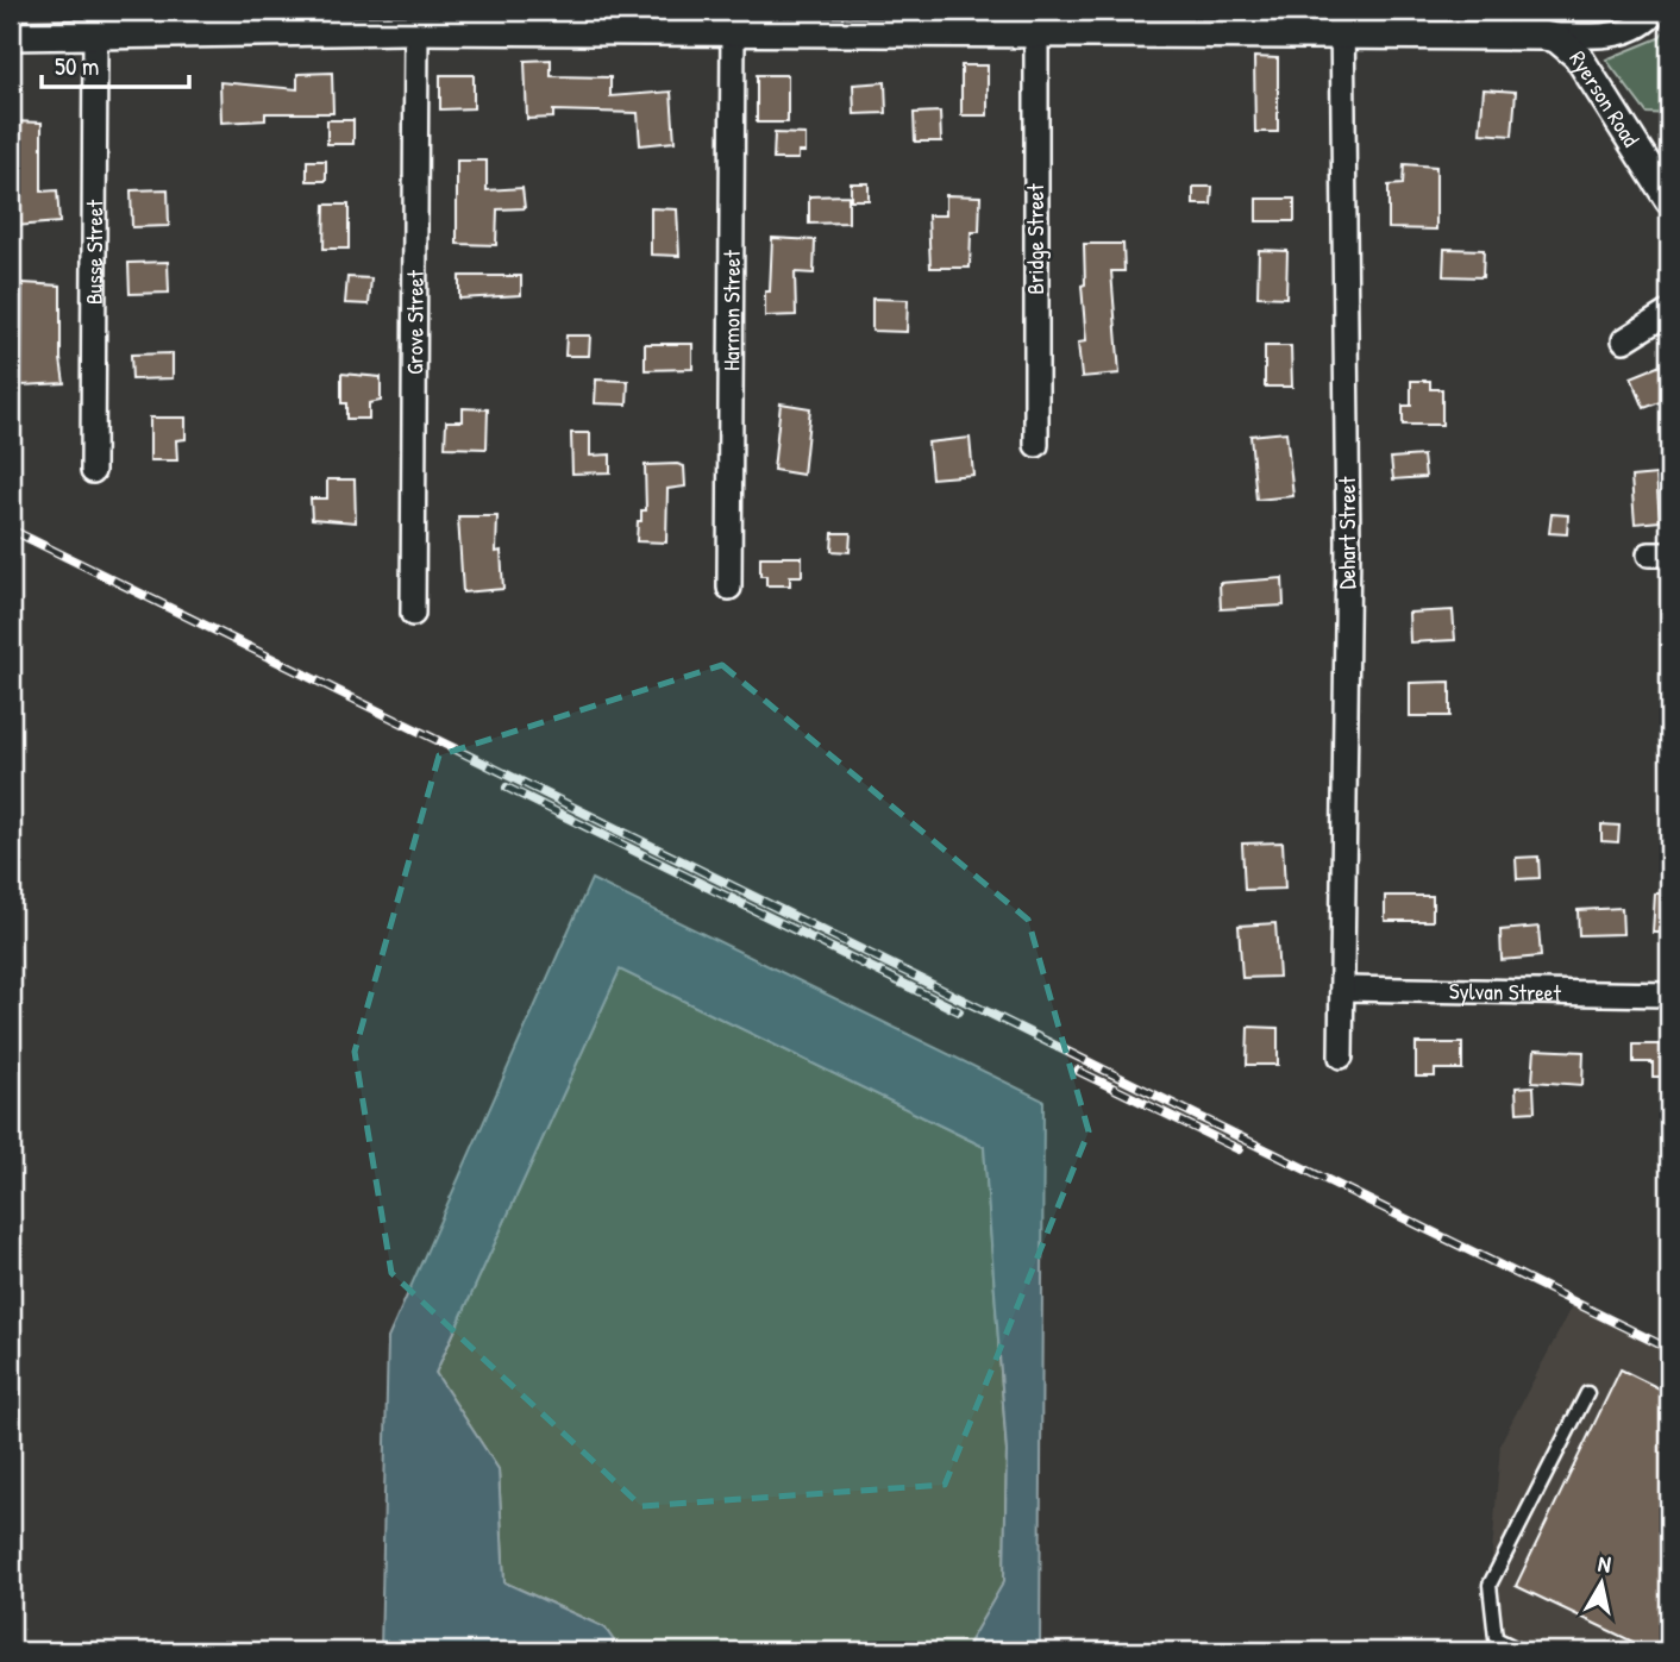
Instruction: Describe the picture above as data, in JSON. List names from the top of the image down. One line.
{"streets":{"street":["Ryerson Road","Bridge Street","Busse Street","Harmon Street","Grove Street","Dehart Street","Sylvan Street"]},"crossings":[["Ryerson Road","Bridge Street"],["Ryerson Road","Busse Street"],["Ryerson Road","Harmon Street"],["Ryerson Road","Grove Street"],["Ryerson Road","Dehart Street"],["Dehart Street","Sylvan Street"]],"scale_bar":"50 m","north":"top"}
